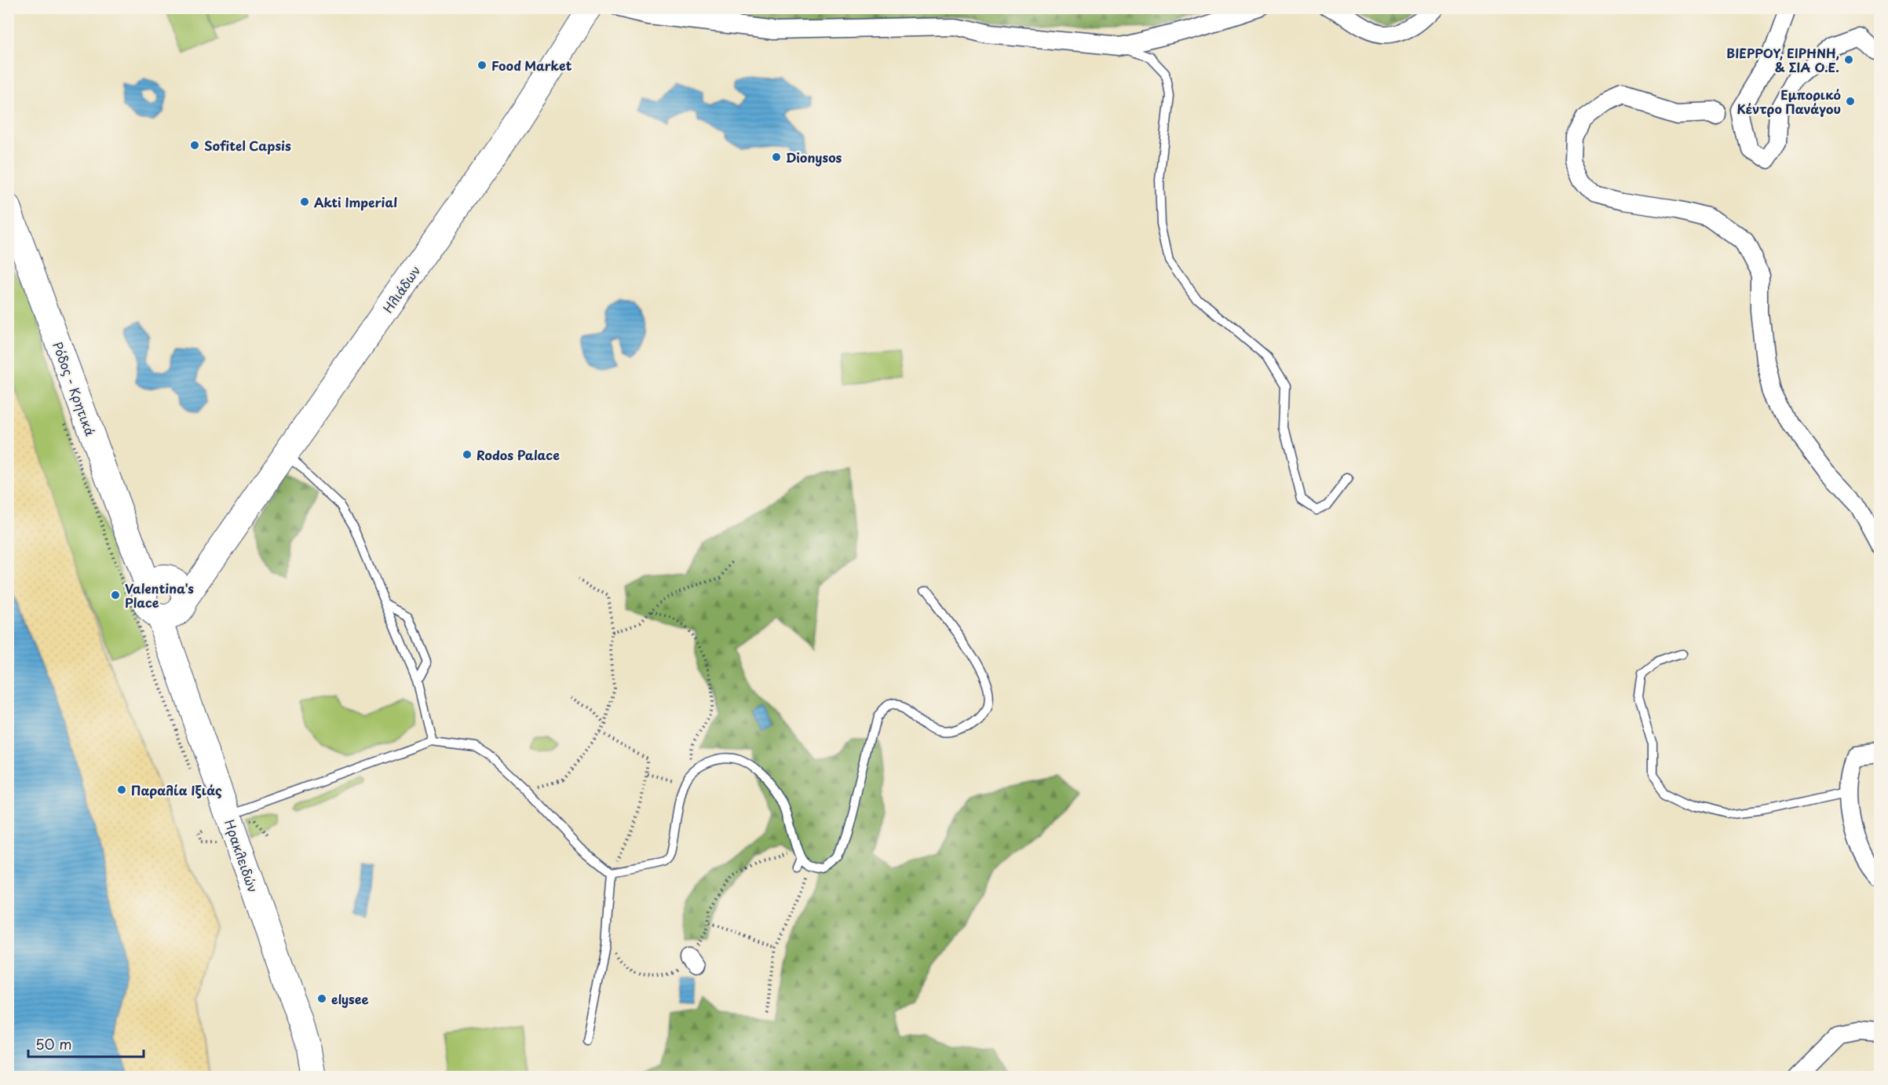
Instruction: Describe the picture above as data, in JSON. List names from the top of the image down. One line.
{"streets":{"main road":["Ηλιάδων","Ρόδος - Κρητικά","Ηρακλειδών"]},"crossings":[["Ηλιάδων","Ρόδος - Κρητικά"],["Ηλιάδων","Ηρακλειδών"],["Ρόδος - Κρητικά","Ηρακλειδών"]],"places":["ΒΙΕΡΡΟΥ, ΕΙΡΗΝΗ, & ΣΙΑ Ο.Ε.","Food Market","Εμπορικό Κέντρο Πανάγου","Sofitel Capsis","Dionysos","Akti Imperial","Rodos Palace","Valentina's Place","Παραλία Ιξιάς","elysee"],"scale_bar":"50 m"}
